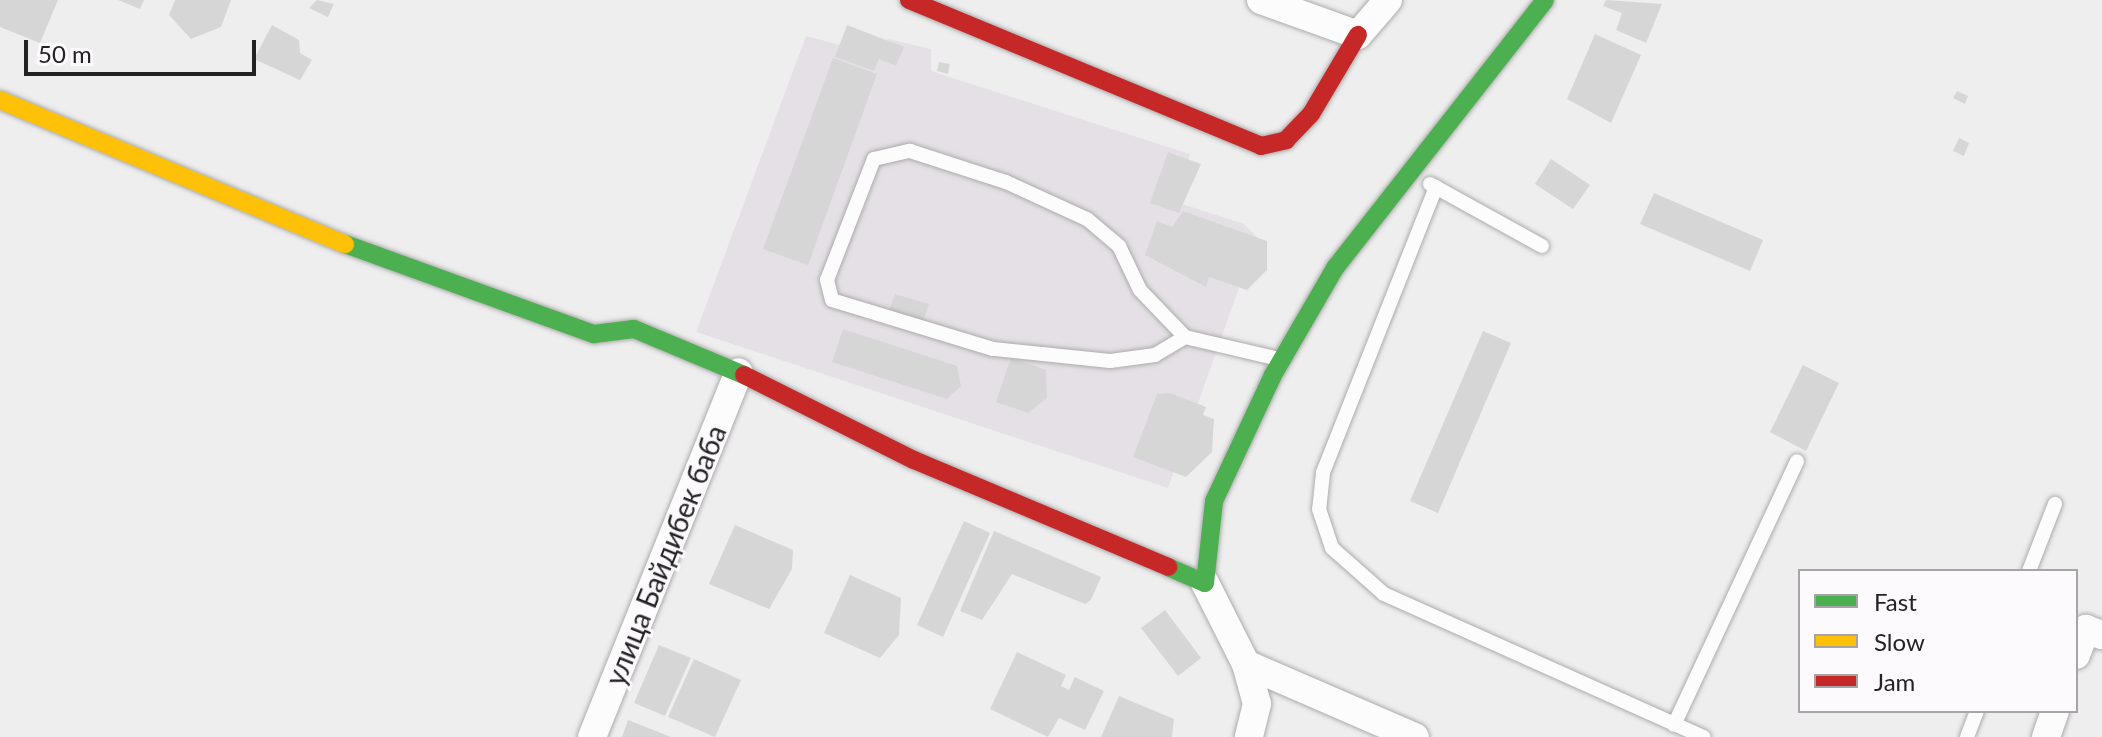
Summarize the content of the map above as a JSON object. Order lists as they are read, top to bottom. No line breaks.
{"streets":{"street":["улица Байдибек баба"]},"legend":["Fast","Slow","Jam"],"scale_bar":"50 m"}
